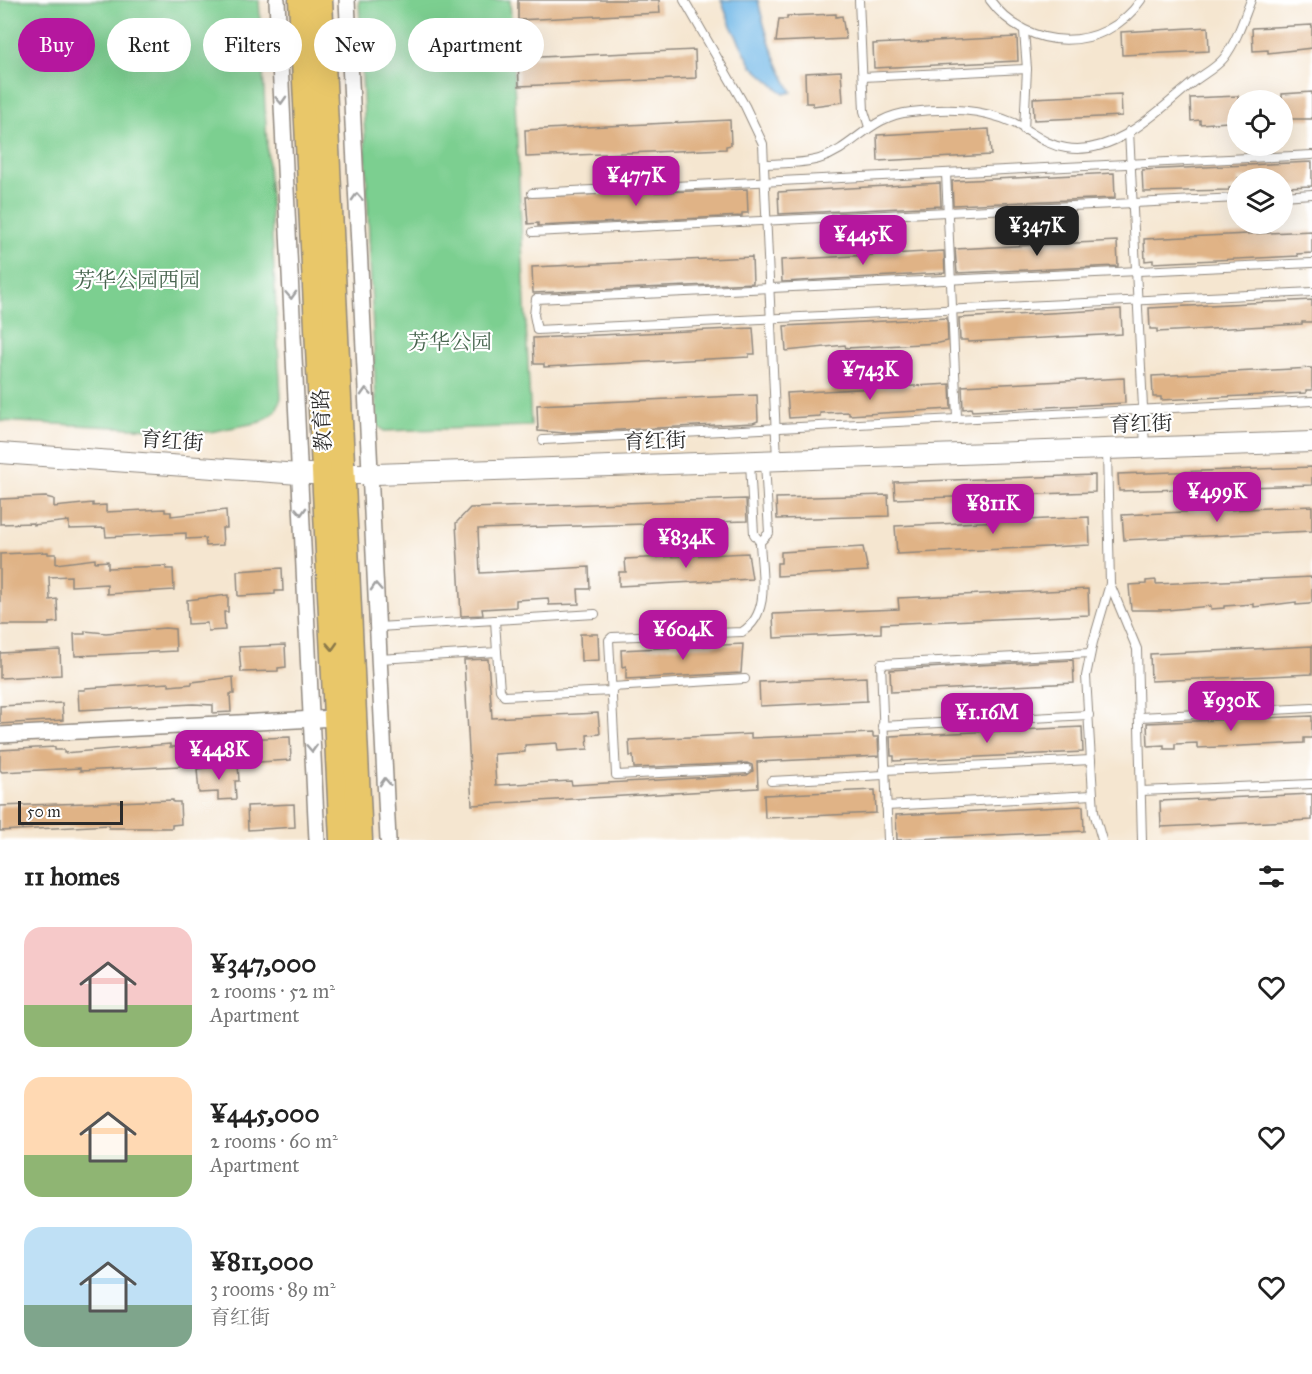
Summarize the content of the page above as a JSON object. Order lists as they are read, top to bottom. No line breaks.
{"streets":{"main road":["教育路"],"street":["育红街"]},"crossings":[["教育路","育红街"]],"parks":["芳华公园西园","芳华公园"],"scale_bar":"50 m","page":{"chip":["Buy","Rent","Filters","New","Apartment"],"price":["¥477K","¥347K","¥445K","¥743K","¥499K","¥811K","¥834K","¥604K","¥930K","¥1.16M","¥448K"],"scale":"50 m","heading":"11 homes","list":[{"name":"¥347,000","note":"2 rooms · 52 m² · Apartment"},{"name":"¥445,000","note":"2 rooms · 60 m² · Apartment"},{"name":"¥811,000","note":"3 rooms · 89 m² · 育红街"}]}}
